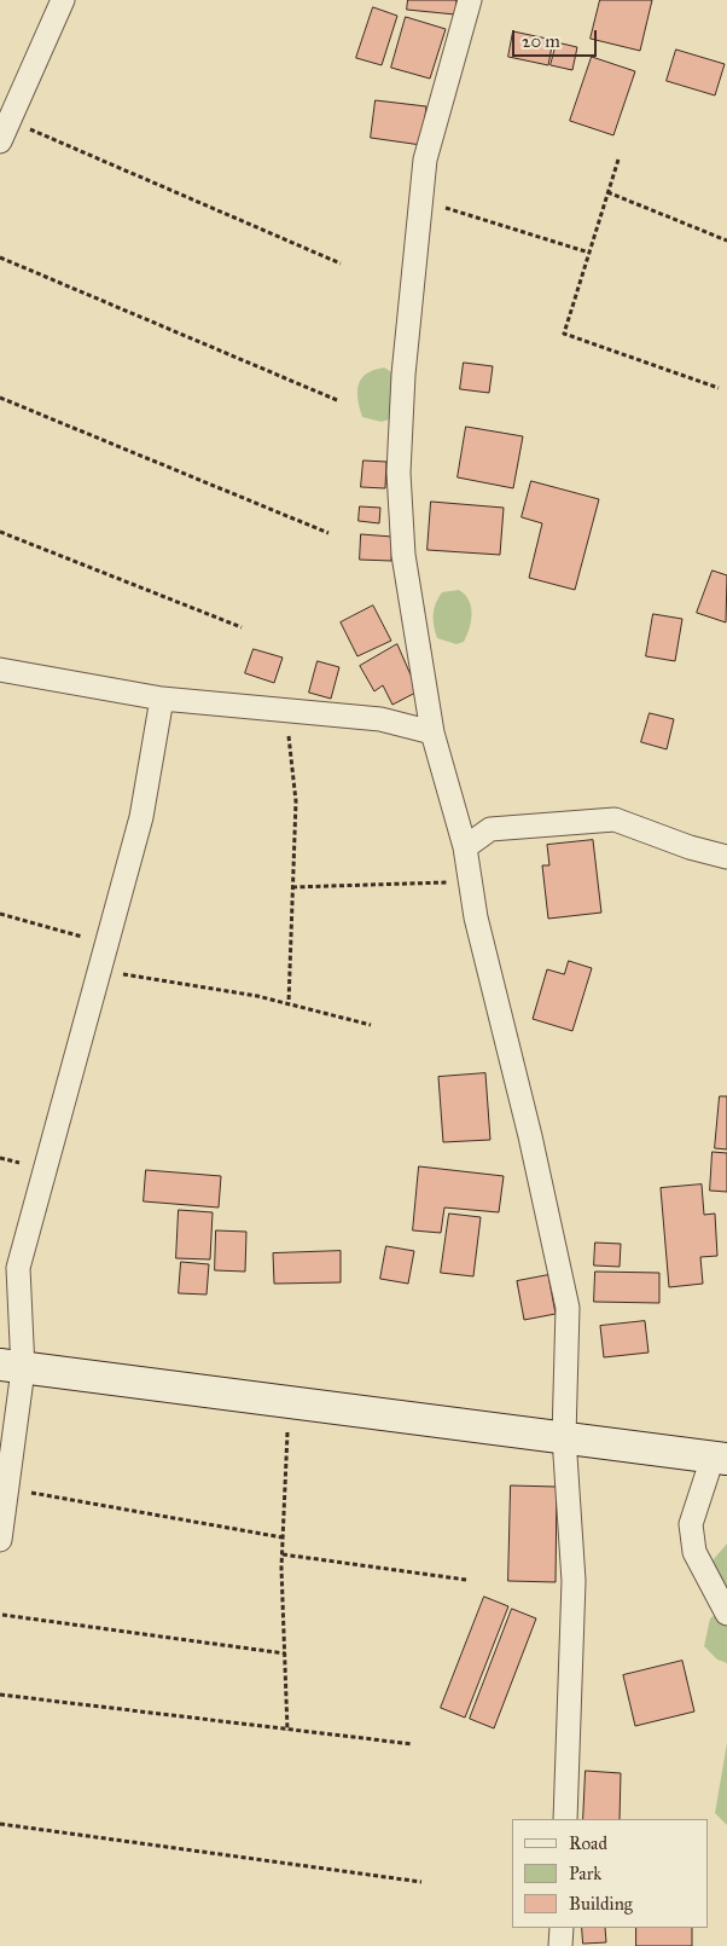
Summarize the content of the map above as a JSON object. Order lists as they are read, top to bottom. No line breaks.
{"legend":["Road","Park","Building"],"scale_bar":"20 m"}
